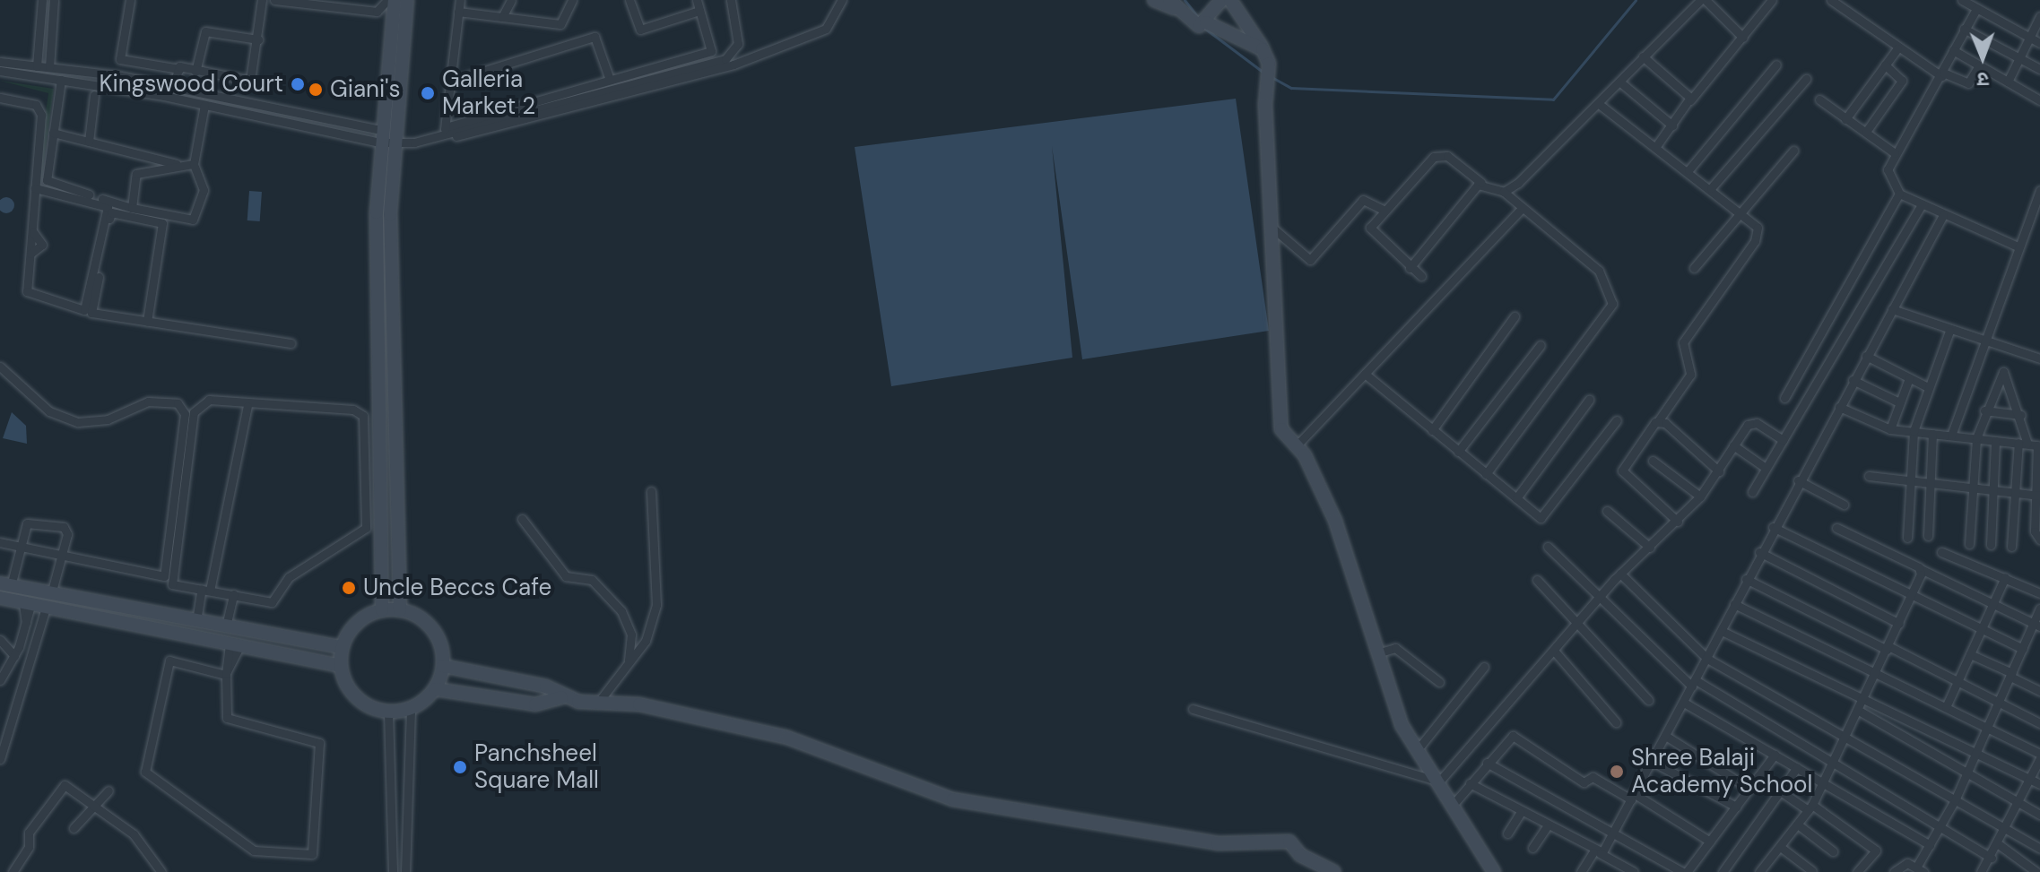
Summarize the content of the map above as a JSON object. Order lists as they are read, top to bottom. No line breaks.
{"places":["Kingswood Court","Giani's","Galleria Market 2","Uncle Beccs Cafe","Panchsheel Square Mall","Shree Balaji Academy School"],"north":"bottom"}
